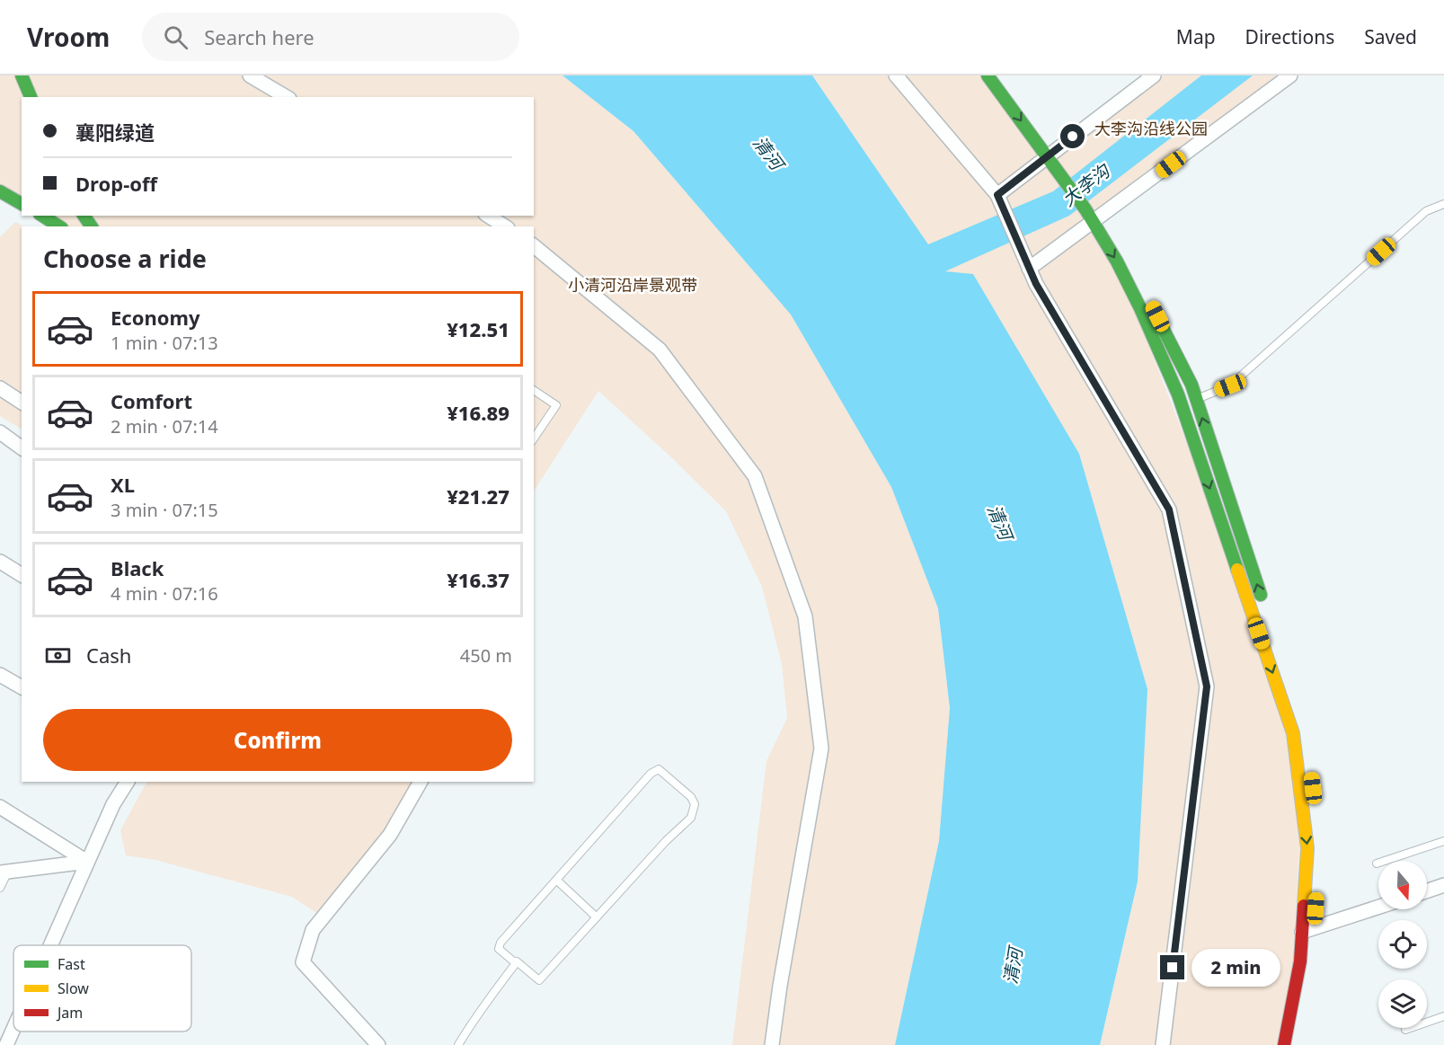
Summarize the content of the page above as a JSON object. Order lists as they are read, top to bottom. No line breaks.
{"water":["清河","大李沟"],"parks":["大李沟沿线公园","小清河沿岸景观带"],"legend":["Fast","Slow","Jam"],"north":"bottom","page":{"header":"Vroom","search":"Search here","nav":["Map","Directions","Saved"],"banner":["襄阳绿道","Drop-off"],"heading":"Choose a ride","list":[{"name":"Economy","note":"1 min · 07:13","value":"¥12.51"},{"name":"Comfort","note":"2 min · 07:14","value":"¥16.89"},{"name":"XL","note":"3 min · 07:15","value":"¥21.27"},{"name":"Black","note":"4 min · 07:16","value":"¥16.37"}],"pay":["Cash","450 m"],"buttons":"Confirm","bubble":"2 min"}}
